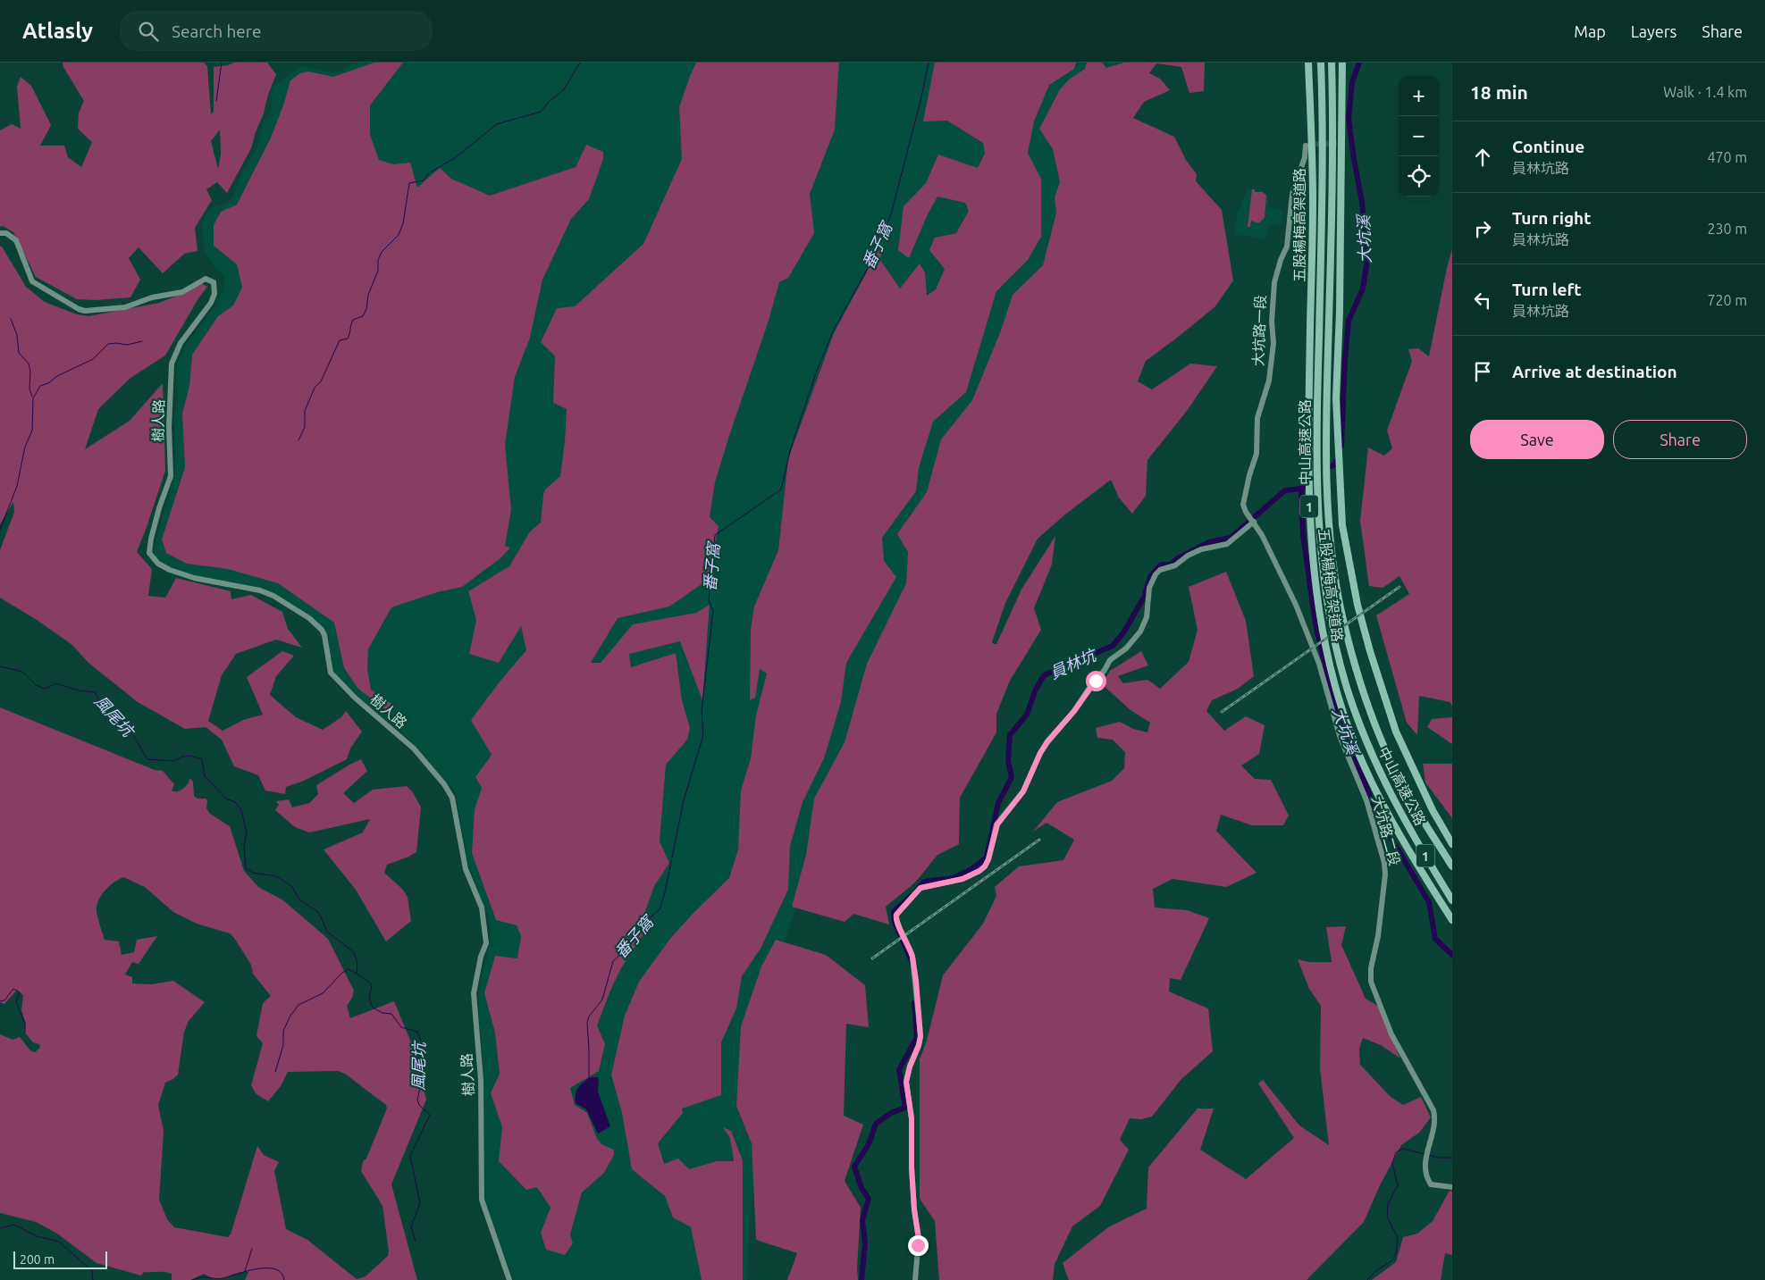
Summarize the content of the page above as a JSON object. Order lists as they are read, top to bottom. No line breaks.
{"streets":{"highway":["五股楊梅高架道路","中山高速公路","1"],"street":["大坑路一段","樹人路","大坑路二段"]},"crossings":[["大坑路一段","大坑路二段"]],"water":["大坑溪","番子窩","員林坑","風尾坑"],"scale_bar":"200 m","page":{"header":"Atlasly","search":"Search here","nav":["Map","Layers","Share"],"heading":["18 min","Walk · 1.4 km"],"map_buttons":["+","−"],"list":[["Continue","員林坑路","470 m"],["Turn right","員林坑路","230 m"],["Turn left","員林坑路","720 m"],"Arrive at destination"],"buttons":["Save","Share"],"scale":"200 m"}}
